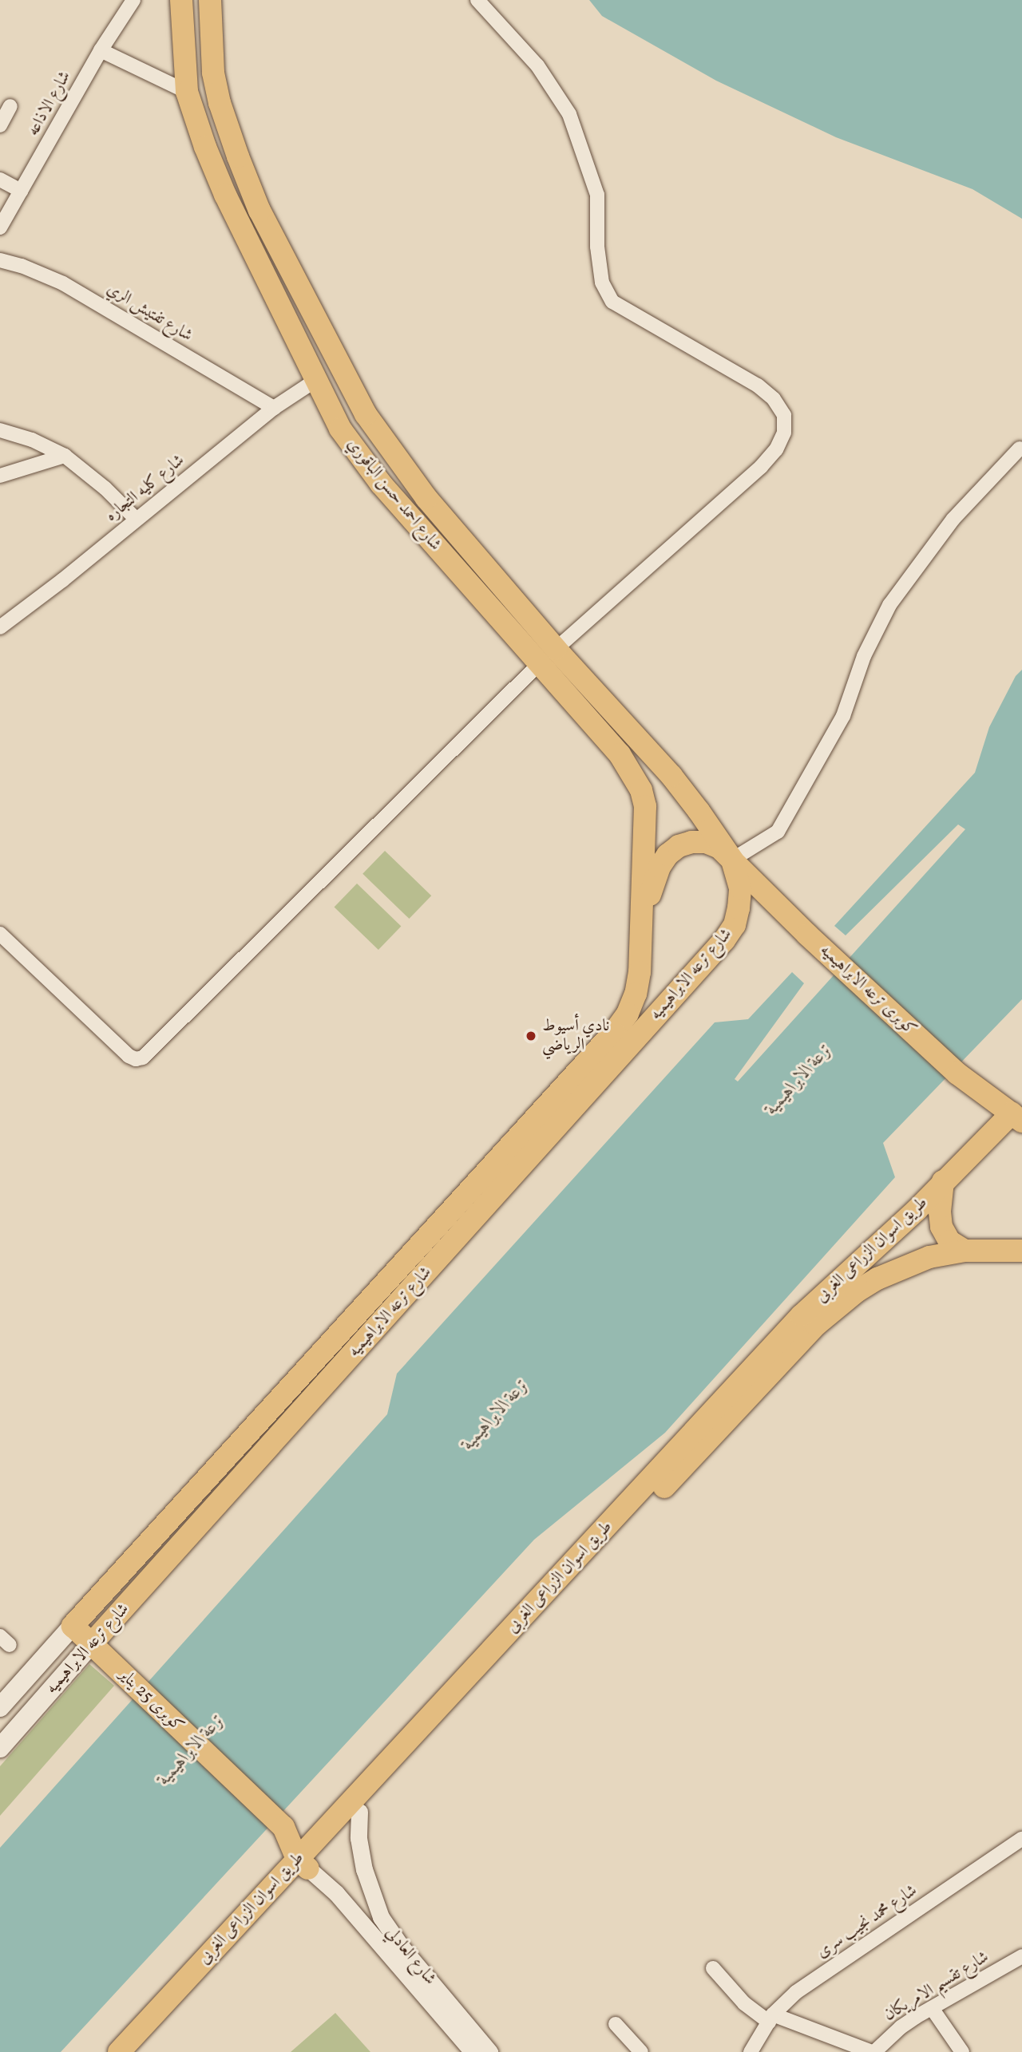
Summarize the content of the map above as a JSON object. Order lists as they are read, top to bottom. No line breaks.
{"streets":{"main road":["شارع احمد حسن الباقوري","شارع ترعه الابراهيميه","كوبرى ترعه الابراهيميه","طريق اسوان الزراعى الغربى","كوبرى 25 يناير"],"street":["شارع الاذاعه","شارع تفتيش الري","شارع كليه التجاره","شارع محمد نجيب سرى","شارع العادلي","شارع تقسيم الامريكان"]},"crossings":[["شارع تفتيش الري","شارع كليه التجاره"],["شارع كليه التجاره","شارع احمد حسن الباقوري"],["شارع احمد حسن الباقوري","شارع ترعه الابراهيميه"],["شارع احمد حسن الباقوري","كوبرى ترعه الابراهيميه"],["شارع ترعه الابراهيميه","كوبرى ترعه الابراهيميه"],["شارع ترعه الابراهيميه","كوبرى 25 يناير"],["كوبرى ترعه الابراهيميه","طريق اسوان الزراعى الغربى"],["طريق اسوان الزراعى الغربى","كوبرى 25 يناير"],["طريق اسوان الزراعى الغربى","شارع العادلي"],["كوبرى 25 يناير","شارع العادلي"]],"water":["ترعة الابراهيمية"],"places":["نادي أسيوط الرياضي"]}
